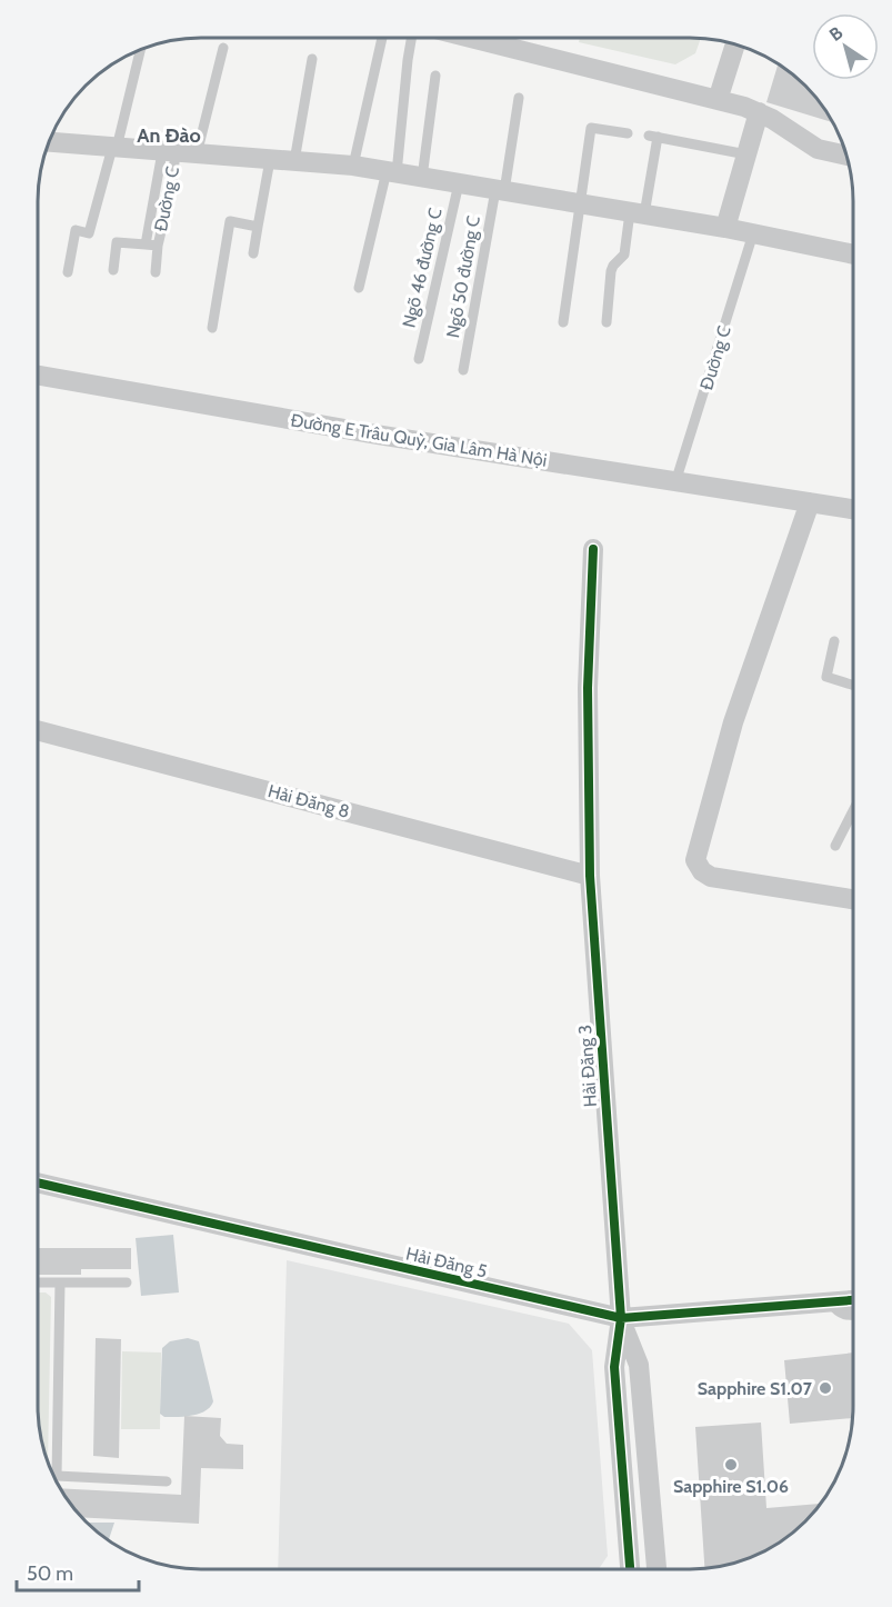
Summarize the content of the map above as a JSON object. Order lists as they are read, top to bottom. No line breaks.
{"streets":{"street":["Đường C","Đường E Trâu Quỳ, Gia Lâm Hà Nội","Hải Đăng 8","Hải Đăng 3","Hải Đăng 5"],"lane":["Ngõ 46 đường C","Ngõ 50 đường C"]},"crossings":[["Đường C","Ngõ 46 đường C"],["Đường C","Ngõ 50 đường C"],["Đường C","Đường E Trâu Quỳ, Gia Lâm Hà Nội"],["Hải Đăng 8","Hải Đăng 3"],["Hải Đăng 3","Hải Đăng 5"]],"districts":["An Đào"],"places":["Sapphire S1.07","Sapphire S1.06"],"scale_bar":"50 m","north":"top left"}
